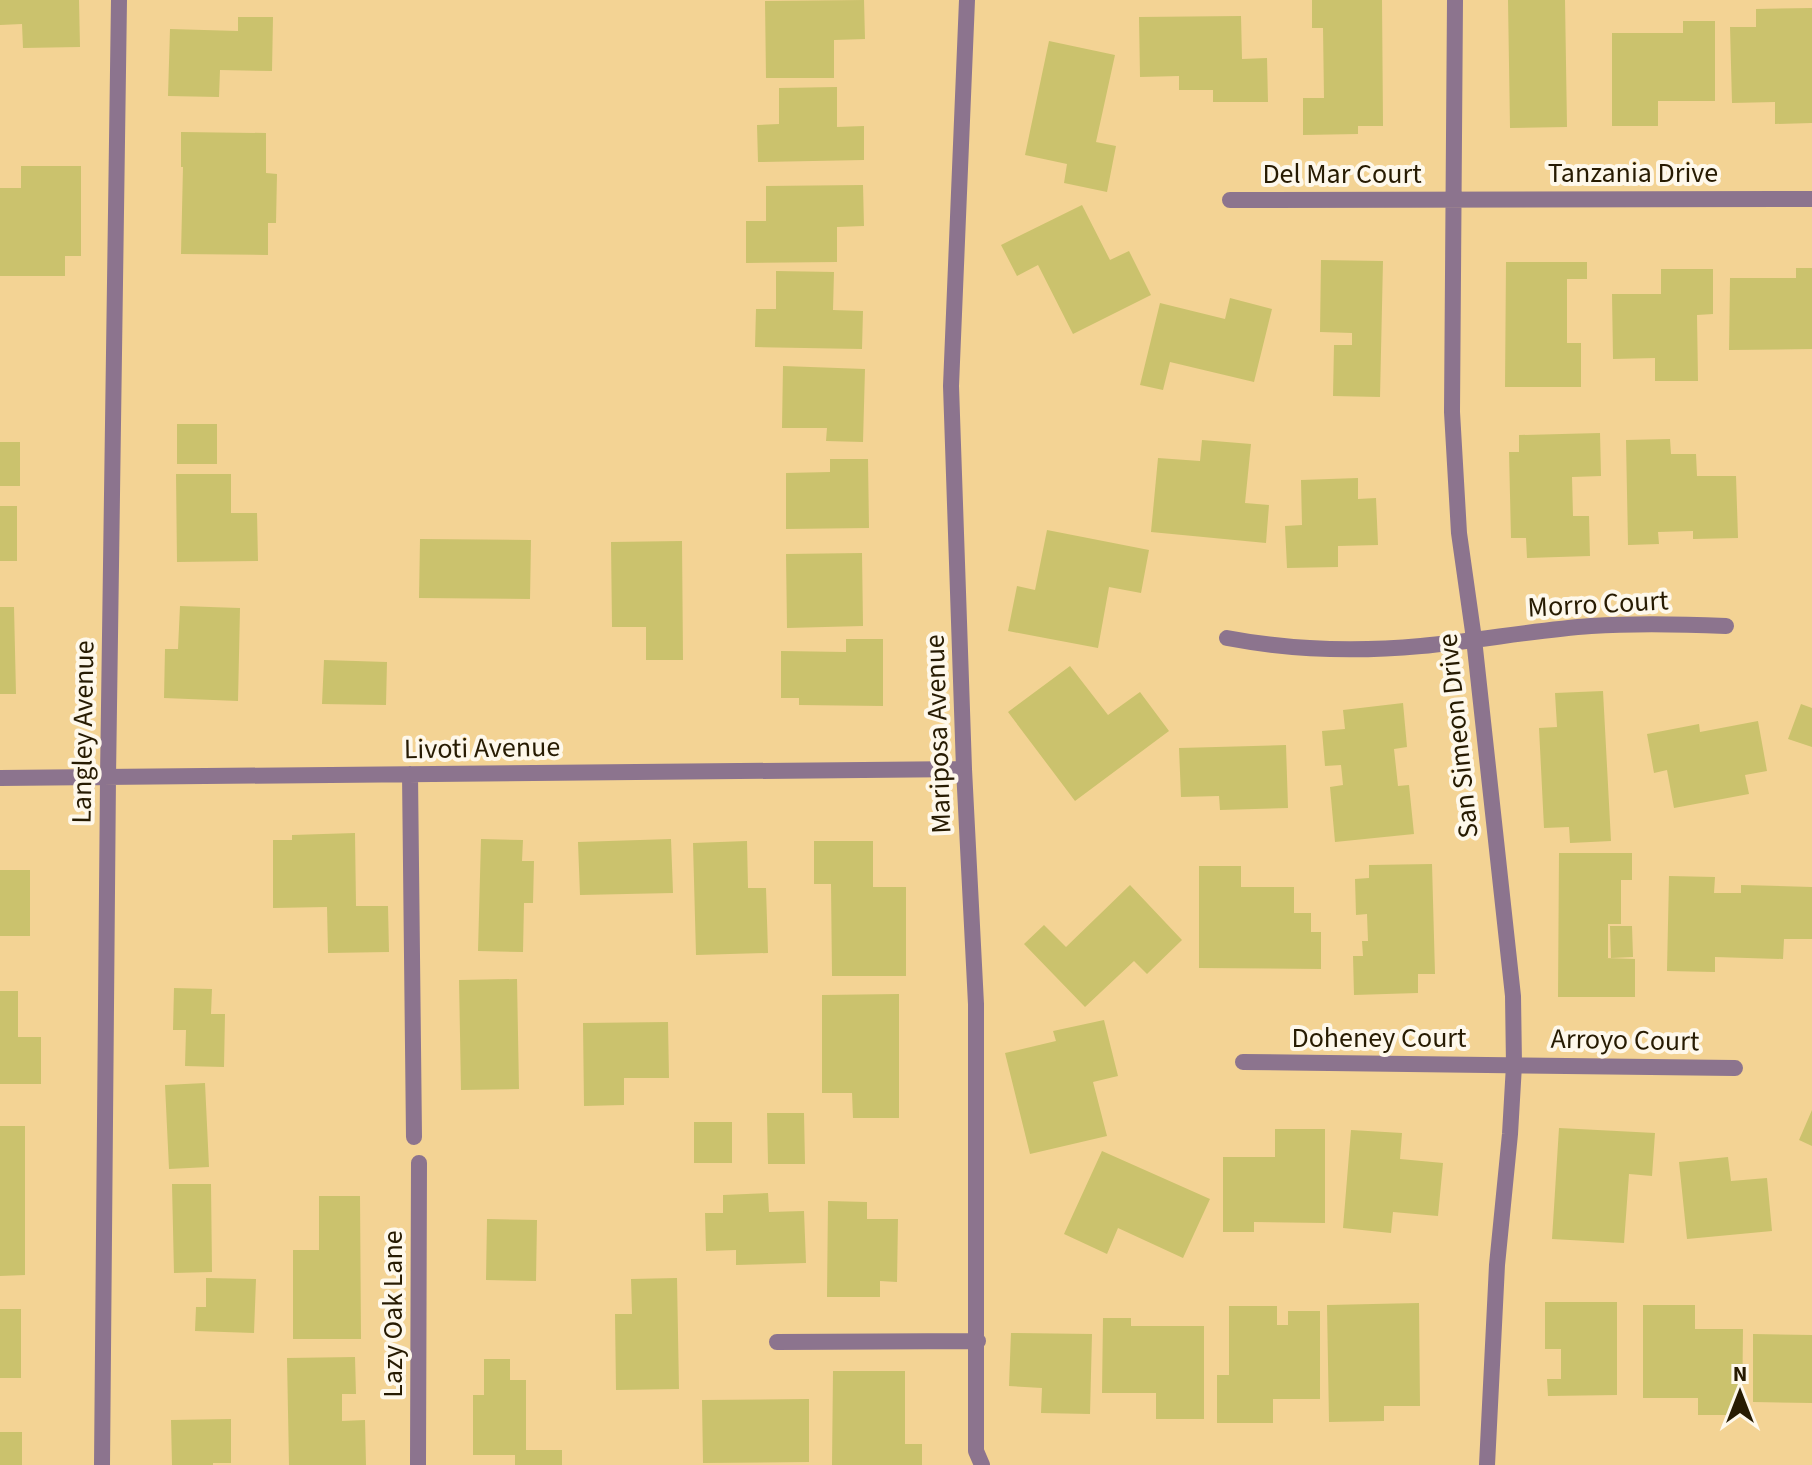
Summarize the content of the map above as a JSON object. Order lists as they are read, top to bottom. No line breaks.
{"streets":{"street":["Tanzania Drive","Del Mar Court","Morro Court","Langley Avenue","Mariposa Avenue","San Simeon Drive","Livoti Avenue","Doheney Court","Arroyo Court","Lazy Oak Lane"]},"crossings":[["Tanzania Drive","Del Mar Court"],["Tanzania Drive","San Simeon Drive"],["Del Mar Court","San Simeon Drive"],["Morro Court","San Simeon Drive"],["Langley Avenue","Livoti Avenue"],["Mariposa Avenue","Livoti Avenue"],["San Simeon Drive","Doheney Court"],["San Simeon Drive","Arroyo Court"],["Doheney Court","Arroyo Court"]],"north":"top"}
